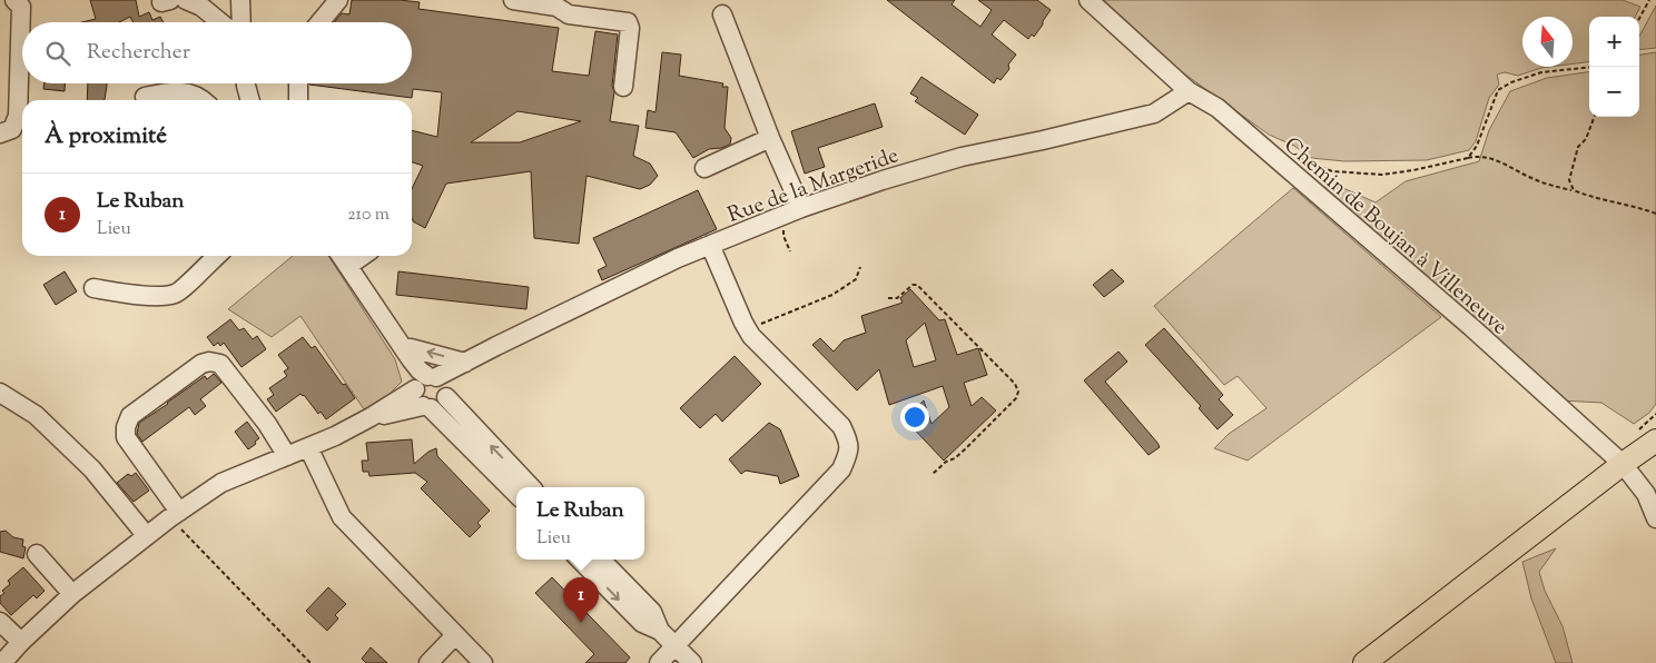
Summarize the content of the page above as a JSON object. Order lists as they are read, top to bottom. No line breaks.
{"streets":{"street":["Rue de la Margeride","Chemin de Boujan à Villeneuve"]},"crossings":[["Rue de la Margeride","Chemin de Boujan à Villeneuve"]],"north":"top","page":{"map_buttons":["+","−"],"search":"Rechercher","heading":"À proximité","list":[{"mark":"1","name":"Le Ruban","note":"Lieu","value":"210 m"}],"popup":["Le Ruban","Lieu"],"pins":"1"}}
